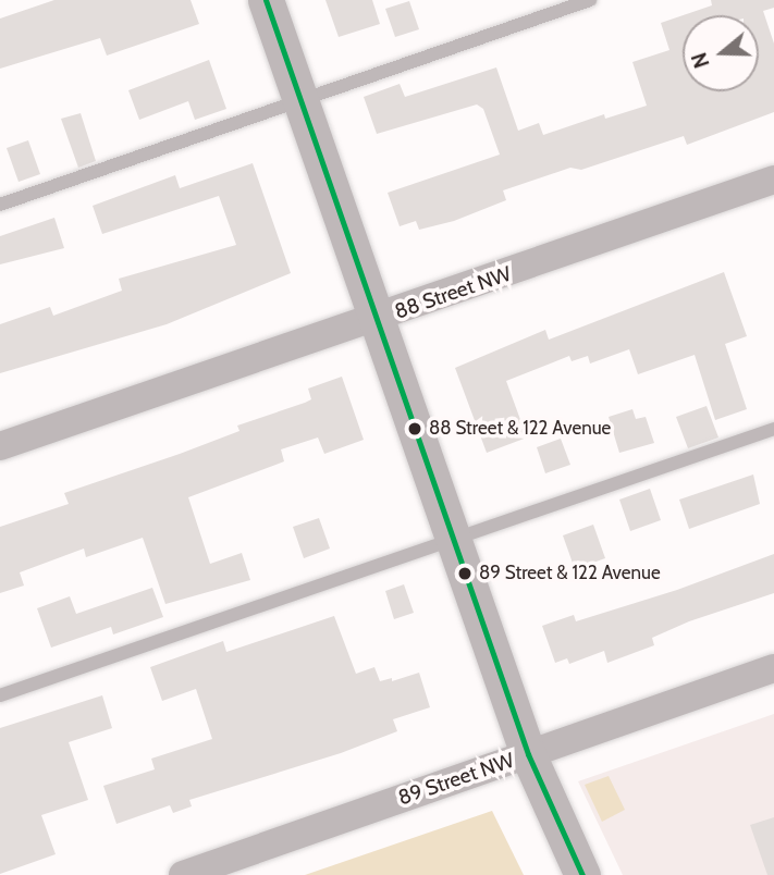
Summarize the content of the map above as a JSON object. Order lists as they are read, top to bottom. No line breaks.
{"streets":{"street":["88 Street NW","89 Street NW"]},"places":["88 Street & 122 Avenue","89 Street & 122 Avenue"],"north":"left"}
